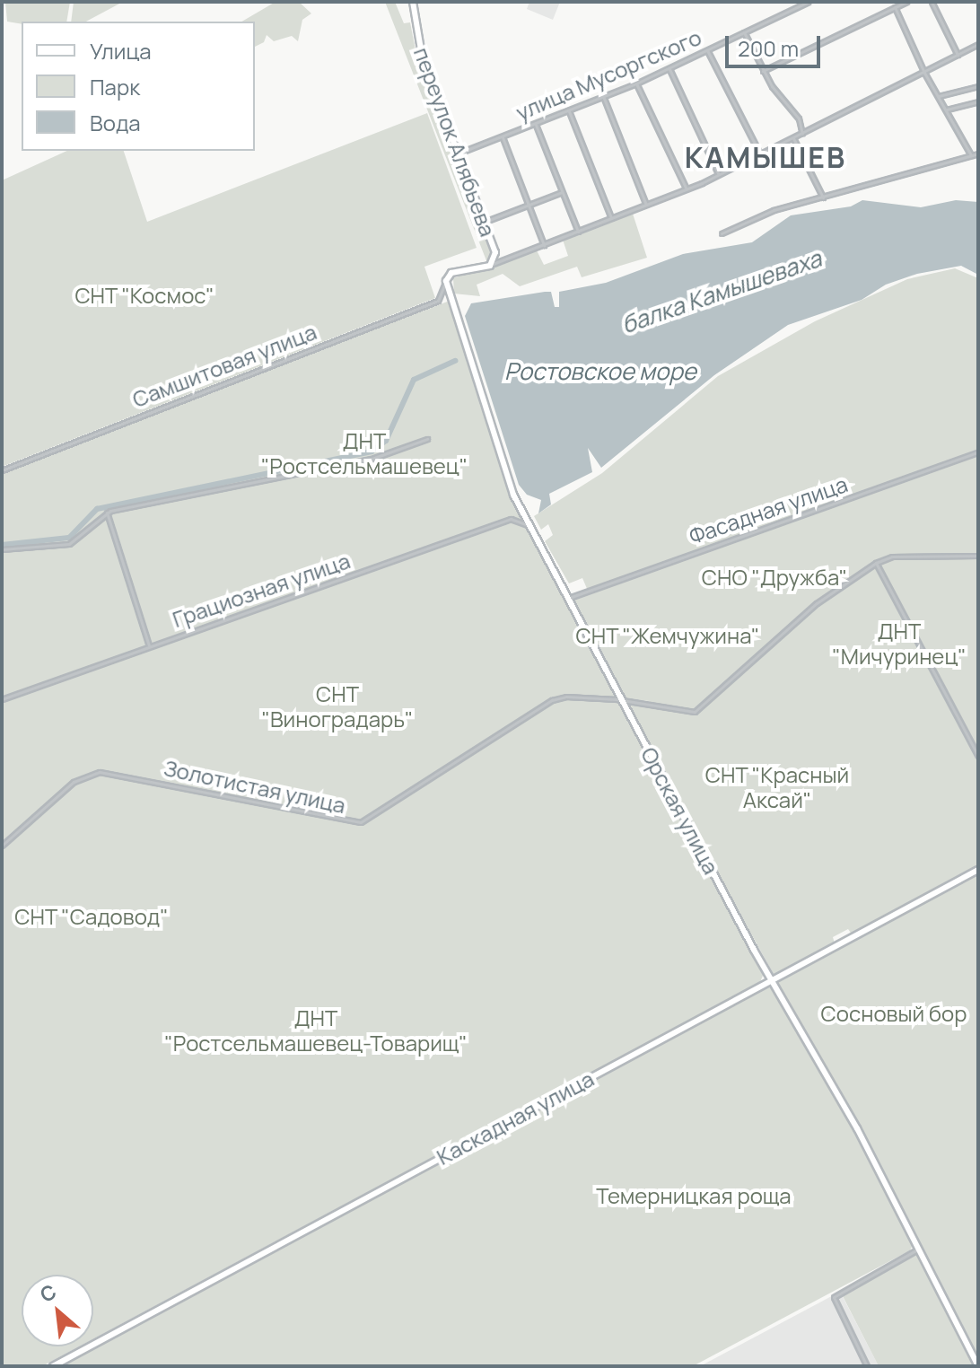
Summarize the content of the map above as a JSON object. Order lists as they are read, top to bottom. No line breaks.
{"streets":{"main road":["переулок Алябьева","Орская улица","Каскадная улица"],"street":["улица Мусоргского","Самшитовая улица","Фасадная улица","Грациозная улица","Золотистая улица"]},"crossings":[["улица Мусоргского","переулок Алябьева"],["Самшитовая улица","Орская улица"],["Фасадная улица","Орская улица"],["Грациозная улица","Орская улица"],["Золотистая улица","Орская улица"],["Орская улица","Каскадная улица"]],"districts":["КАМЫШЕВ"],"water":["балка Камышеваха","Ростовское море"],"parks":["СНТ \"Космос\"","ДНТ \"Ростсельмашевец\"","СНО \"Дружба\"","ДНТ \"Мичуринец\"","СНТ \"Жемчужина\"","СНТ \"Виноградарь\"","СНТ \"Красный Аксай\"","СНТ \"Садовод\"","Сосновый бор","ДНТ \"Ростсельмашевец-Товарищ\"","Темерницкая роща"],"legend":["Улица","Парк","Вода"],"scale_bar":"200 m","north":"top left"}
